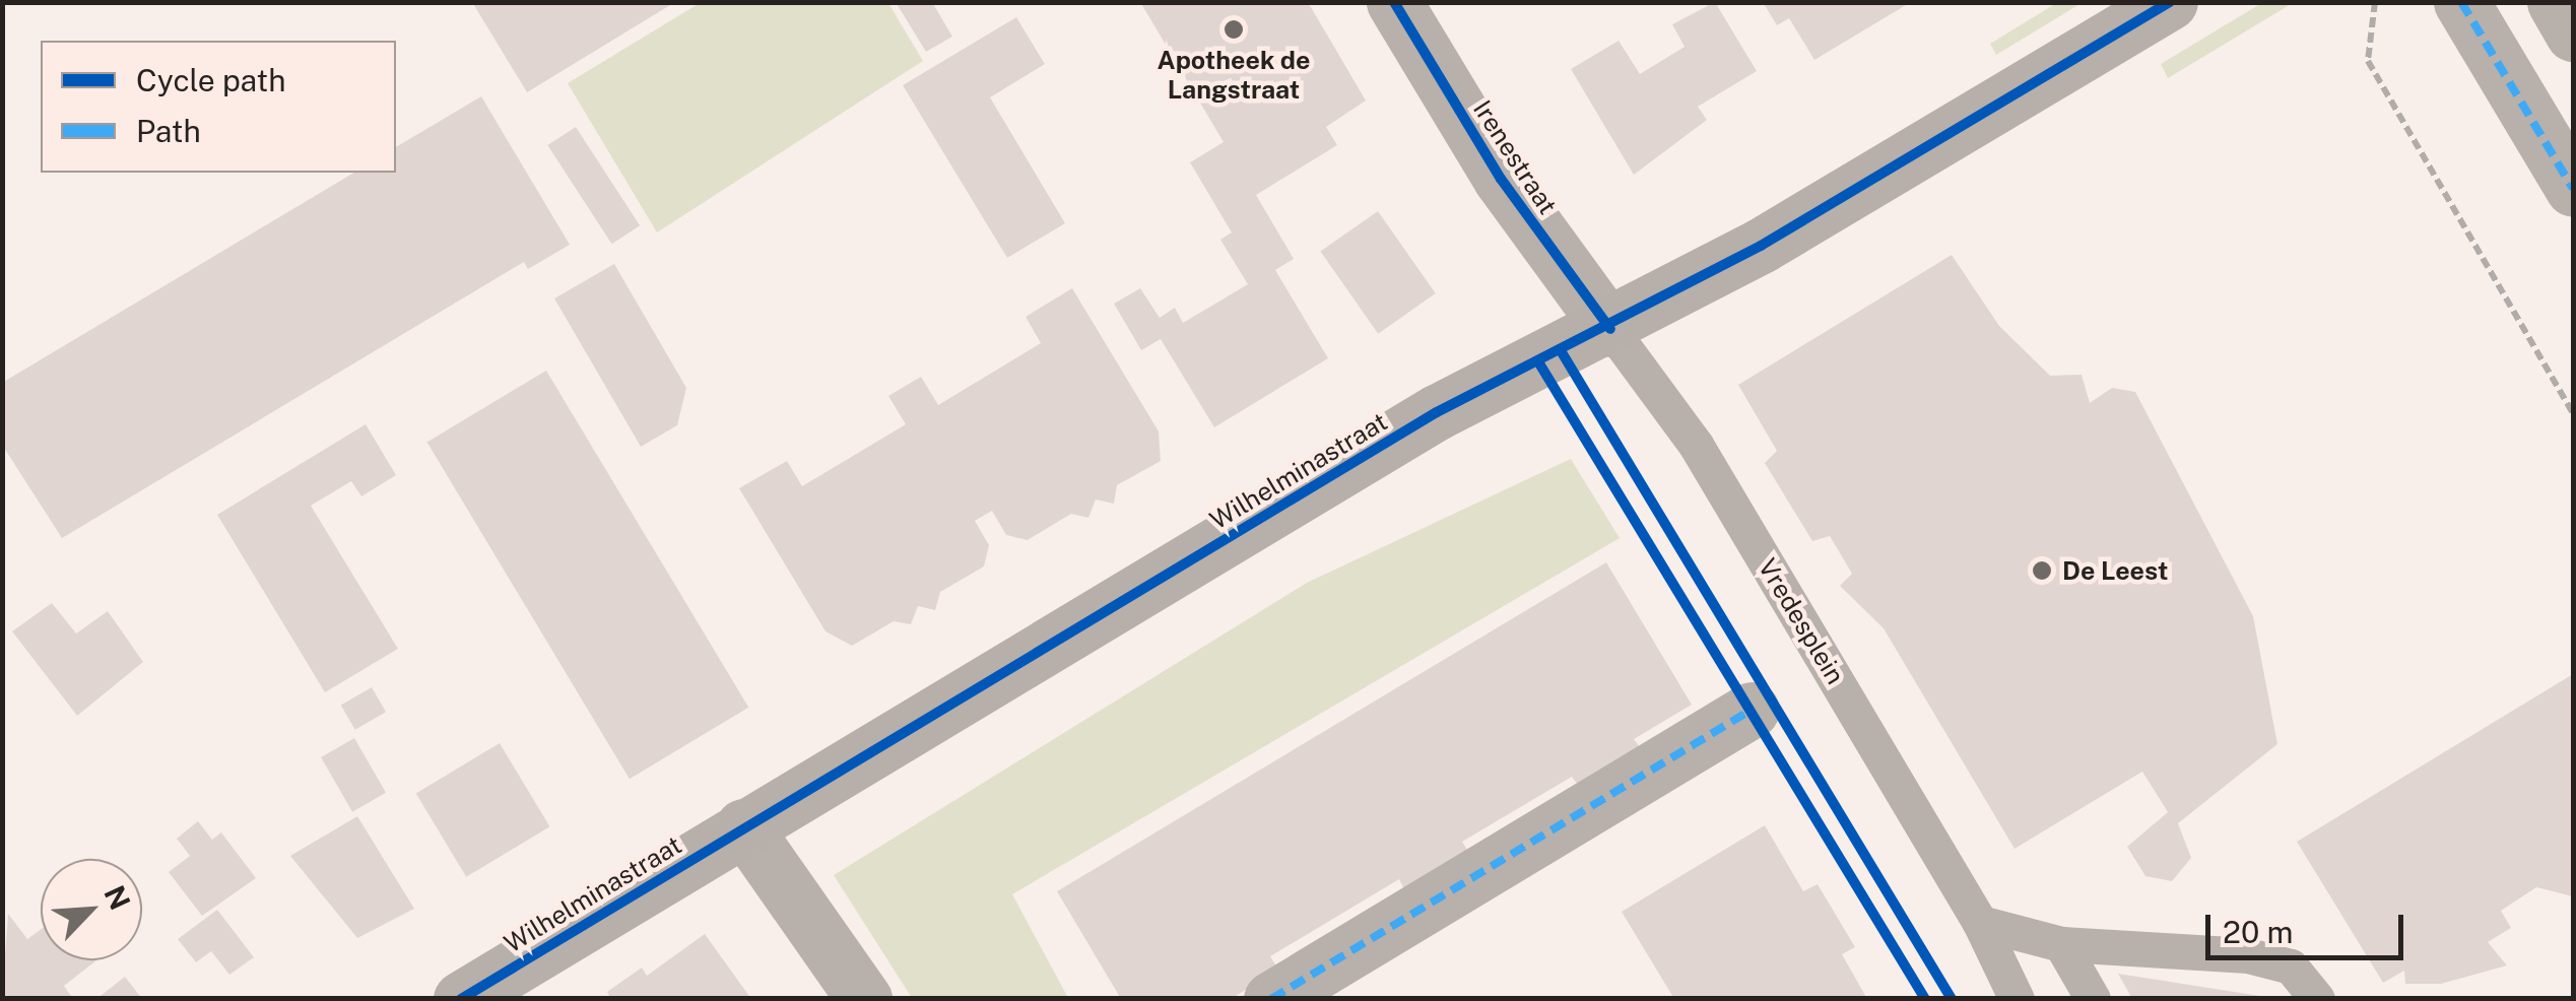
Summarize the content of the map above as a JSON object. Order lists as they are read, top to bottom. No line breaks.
{"streets":{"main road":["Wilhelminastraat"],"street":["Irenestraat"],"lane":["Vredesplein"]},"crossings":[["Irenestraat","Wilhelminastraat"],["Irenestraat","Vredesplein"],["Wilhelminastraat","Vredesplein"]],"places":["Apotheek de Langstraat","De Leest"],"legend":["Cycle path","Path"],"scale_bar":"20 m","north":"top right"}
